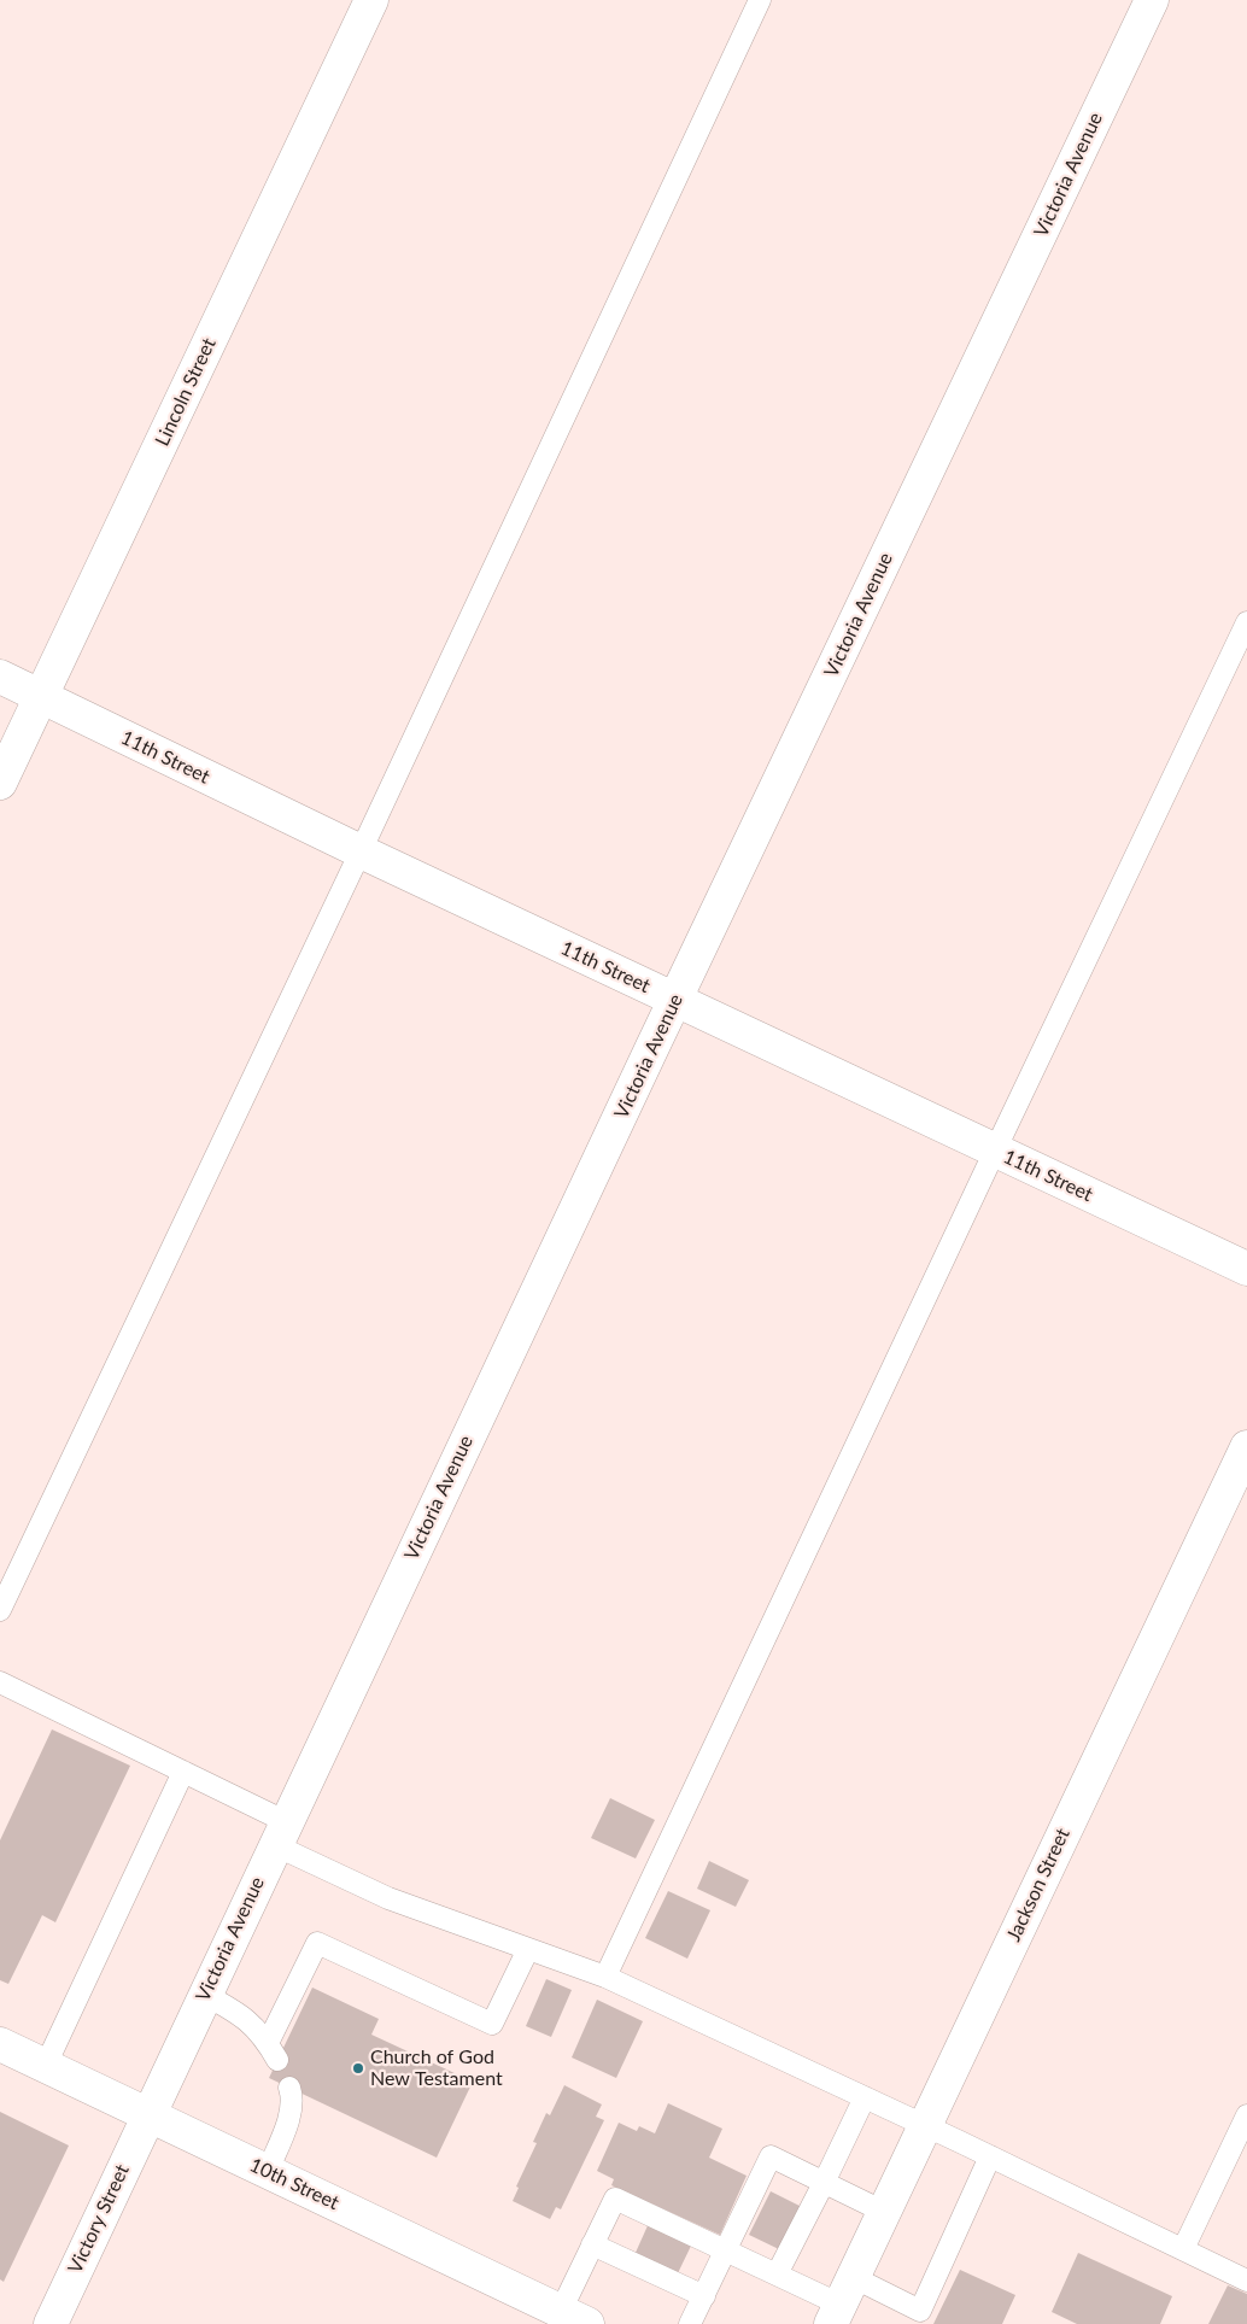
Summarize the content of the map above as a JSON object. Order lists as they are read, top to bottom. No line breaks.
{"streets":{"street":["Victoria Avenue","Lincoln Street","11th Street","Jackson Street","10th Street","Victory Street"]},"crossings":[["Victoria Avenue","11th Street"],["Victoria Avenue","10th Street"],["Victoria Avenue","Victory Street"],["Lincoln Street","11th Street"],["10th Street","Victory Street"]],"places":["Church of God New Testament"]}
